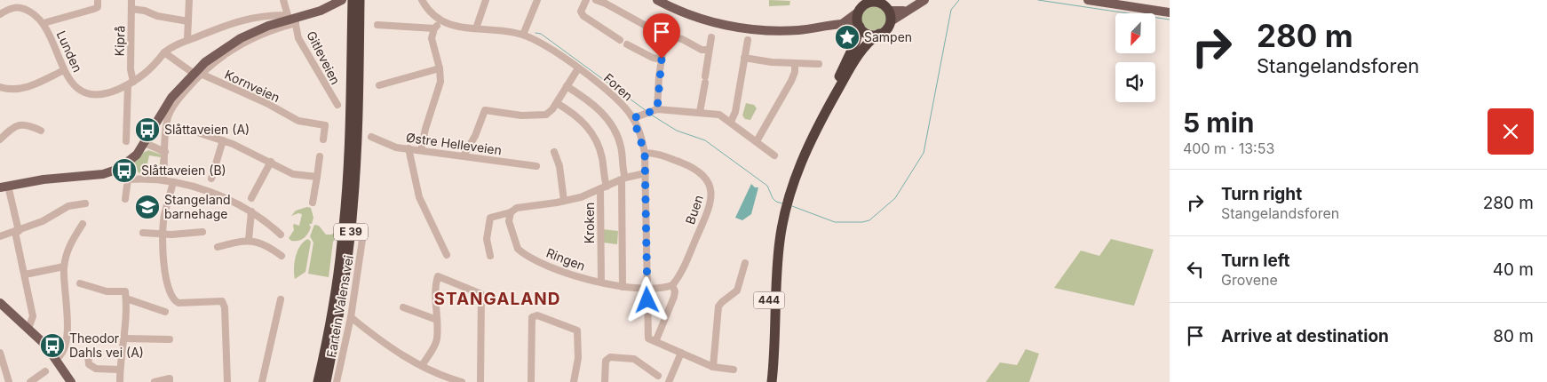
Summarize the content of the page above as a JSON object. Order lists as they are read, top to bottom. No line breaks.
{"streets":{"highway":["E 39","444"],"street":["Kiprå","Lunden","Gitleveien","Kornveien","Foren","Østre Helleveien","Buen","Kroken","Ringen","Fartein Valens vei"]},"crossings":[["Kiprå","Lunden"],["Foren","Buen"],["Foren","Ringen"],["Kroken","Ringen"]],"districts":["STANGALAND"],"places":{"place":["Sampen"],"bus stop":["Slåttaveien (A)","Slåttaveien (B)","Theodor Dahls vei (A)"],"school or university":["Stangeland barnehage"]},"north":"bottom left","page":{"turn":["280 m","Stangelandsforen"],"heading":["5 min","400 m · 13:53"],"list":[{"name":"Turn right","note":"Stangelandsforen","value":"280 m"},{"name":"Turn left","note":"Grovene","value":"40 m"},{"name":"Arrive at destination","value":"80 m"}]}}
